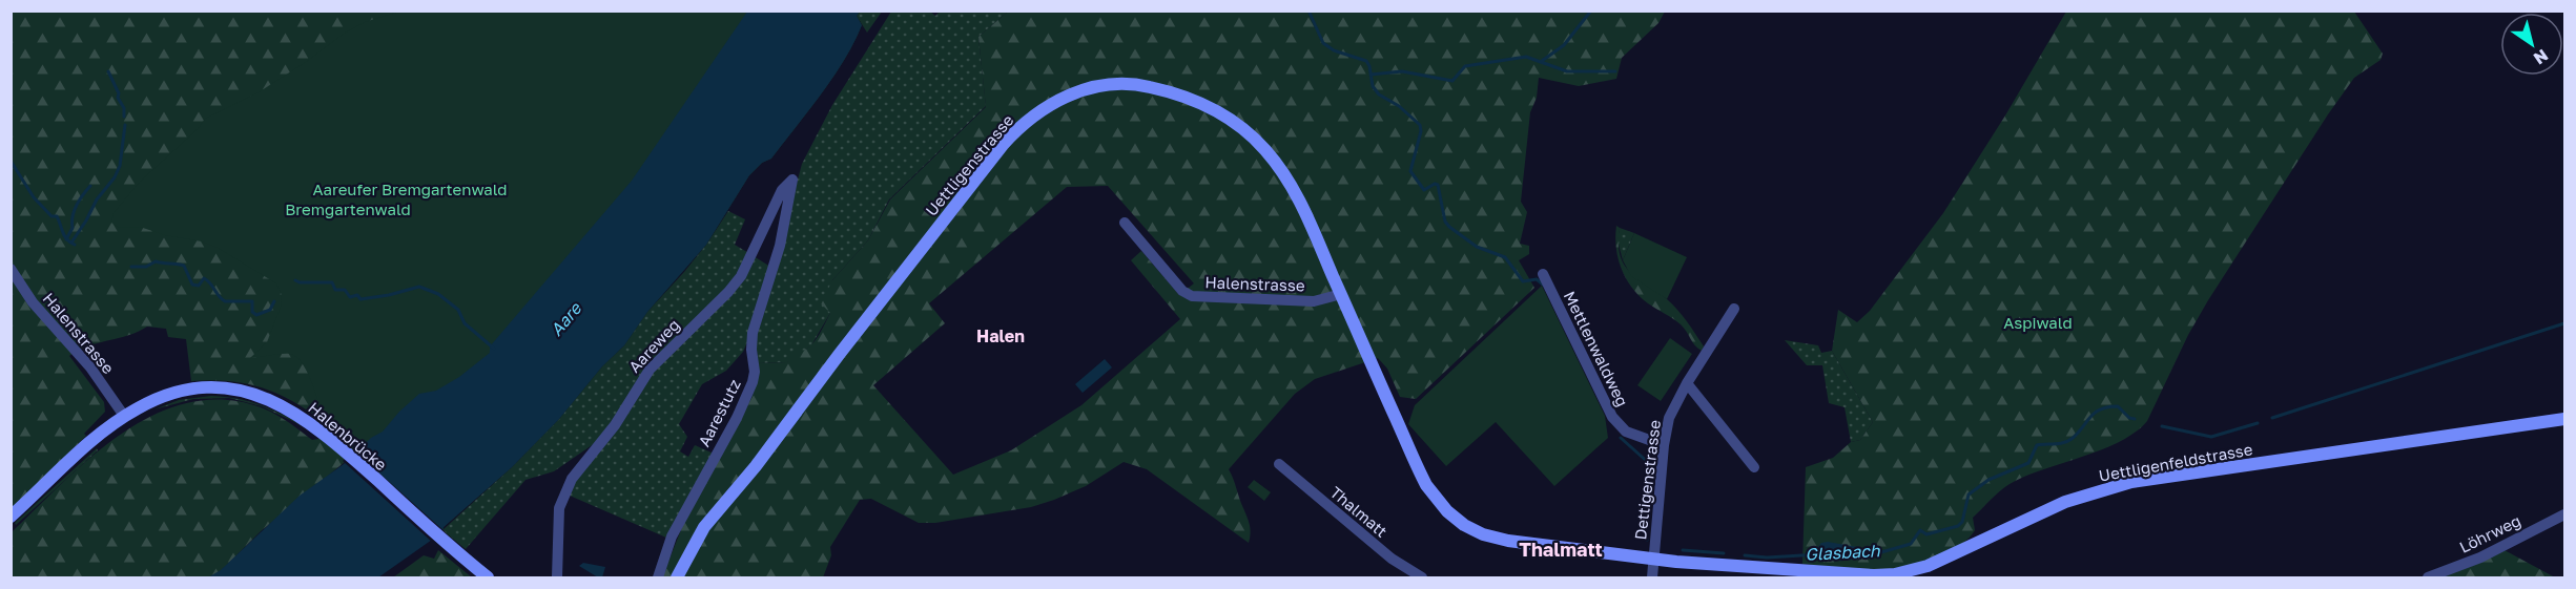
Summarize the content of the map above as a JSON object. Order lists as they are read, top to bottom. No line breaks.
{"streets":{"main road":["Uettligenstrasse","Halenbrücke","Uettligenfeldstrasse"],"street":["Halenstrasse","Aareweg","Mettlenwaldweg","Aarestutz","Dettigenstrasse","Thalmatt","Löhrweg"]},"crossings":[["Uettligenstrasse","Halenstrasse"],["Uettligenstrasse","Uettligenfeldstrasse"],["Uettligenstrasse","Dettigenstrasse"],["Halenstrasse","Halenbrücke"],["Aareweg","Aarestutz"],["Mettlenwaldweg","Dettigenstrasse"],["Uettligenfeldstrasse","Dettigenstrasse"]],"districts":["Halen","Thalmatt"],"water":["Aare","Glasbach"],"parks":["Aareufer Bremgartenwald","Bremgartenwald","Aspiwald"],"north":"bottom right"}
